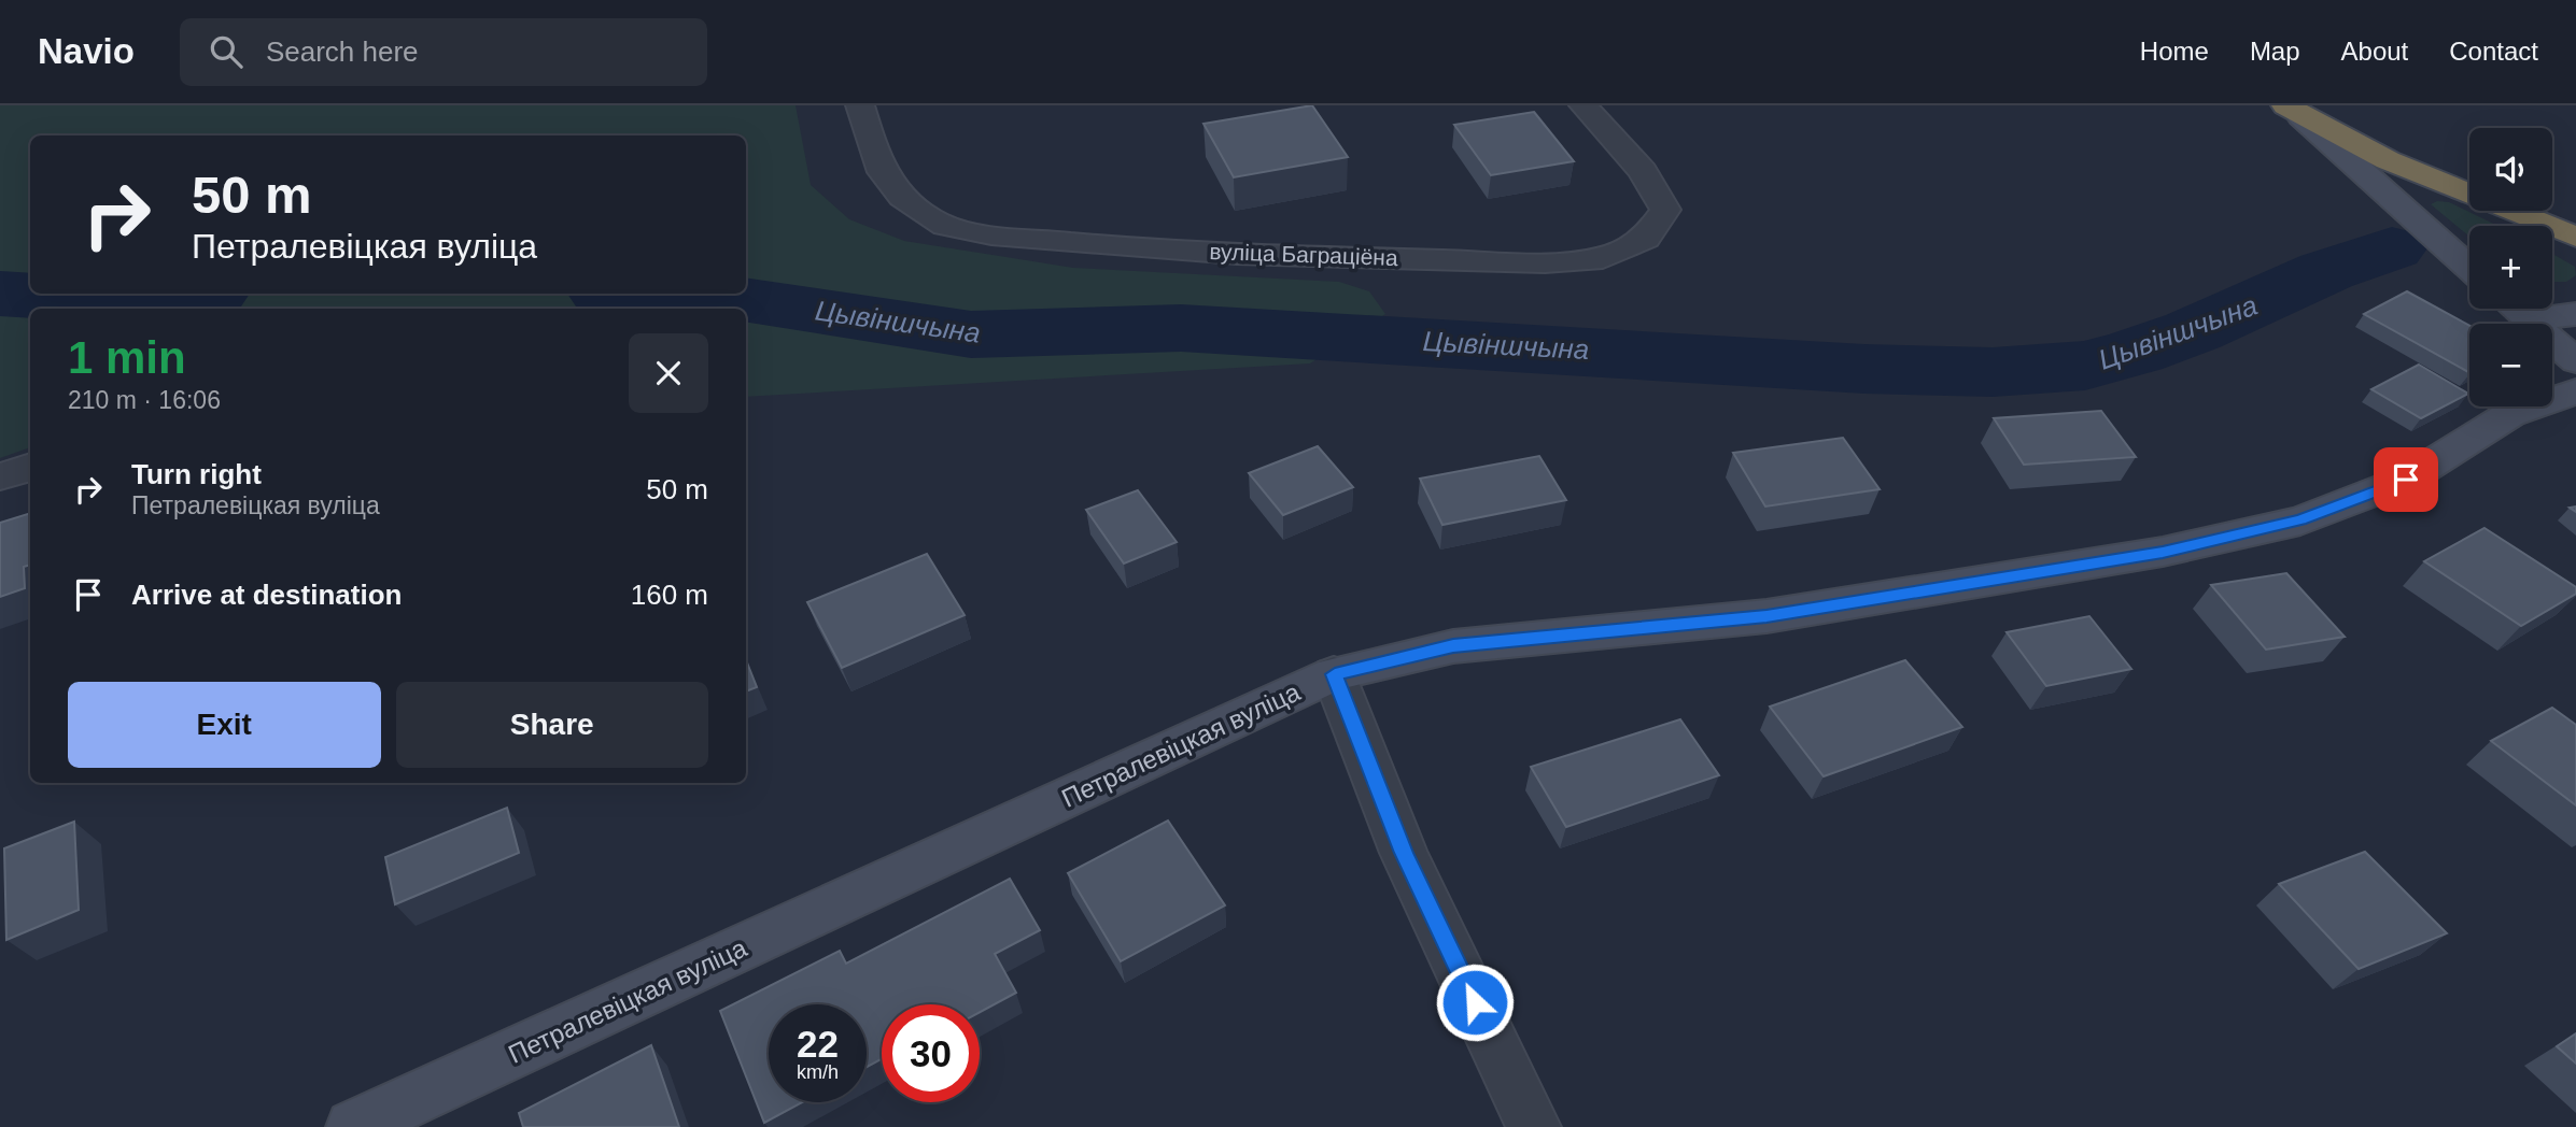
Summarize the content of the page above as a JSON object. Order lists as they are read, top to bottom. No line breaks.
{"streets":{"street":["вуліца Баграціёна","Петралевіцкая вуліца"]},"water":["Цывіншчына"],"page":{"header":"Navio","search":"Search here","nav":["Home","Map","About","Contact"],"map_buttons":["+","−"],"turn":["50 m","Петралевіцкая вуліца"],"heading":["1 min","210 m · 16:06"],"list":[{"name":"Turn right","note":"Петралевіцкая вуліца","value":"50 m"},{"name":"Arrive at destination","value":"160 m"}],"buttons":["Exit","Share"],"speed":"22 km/h","limit":"30"}}
